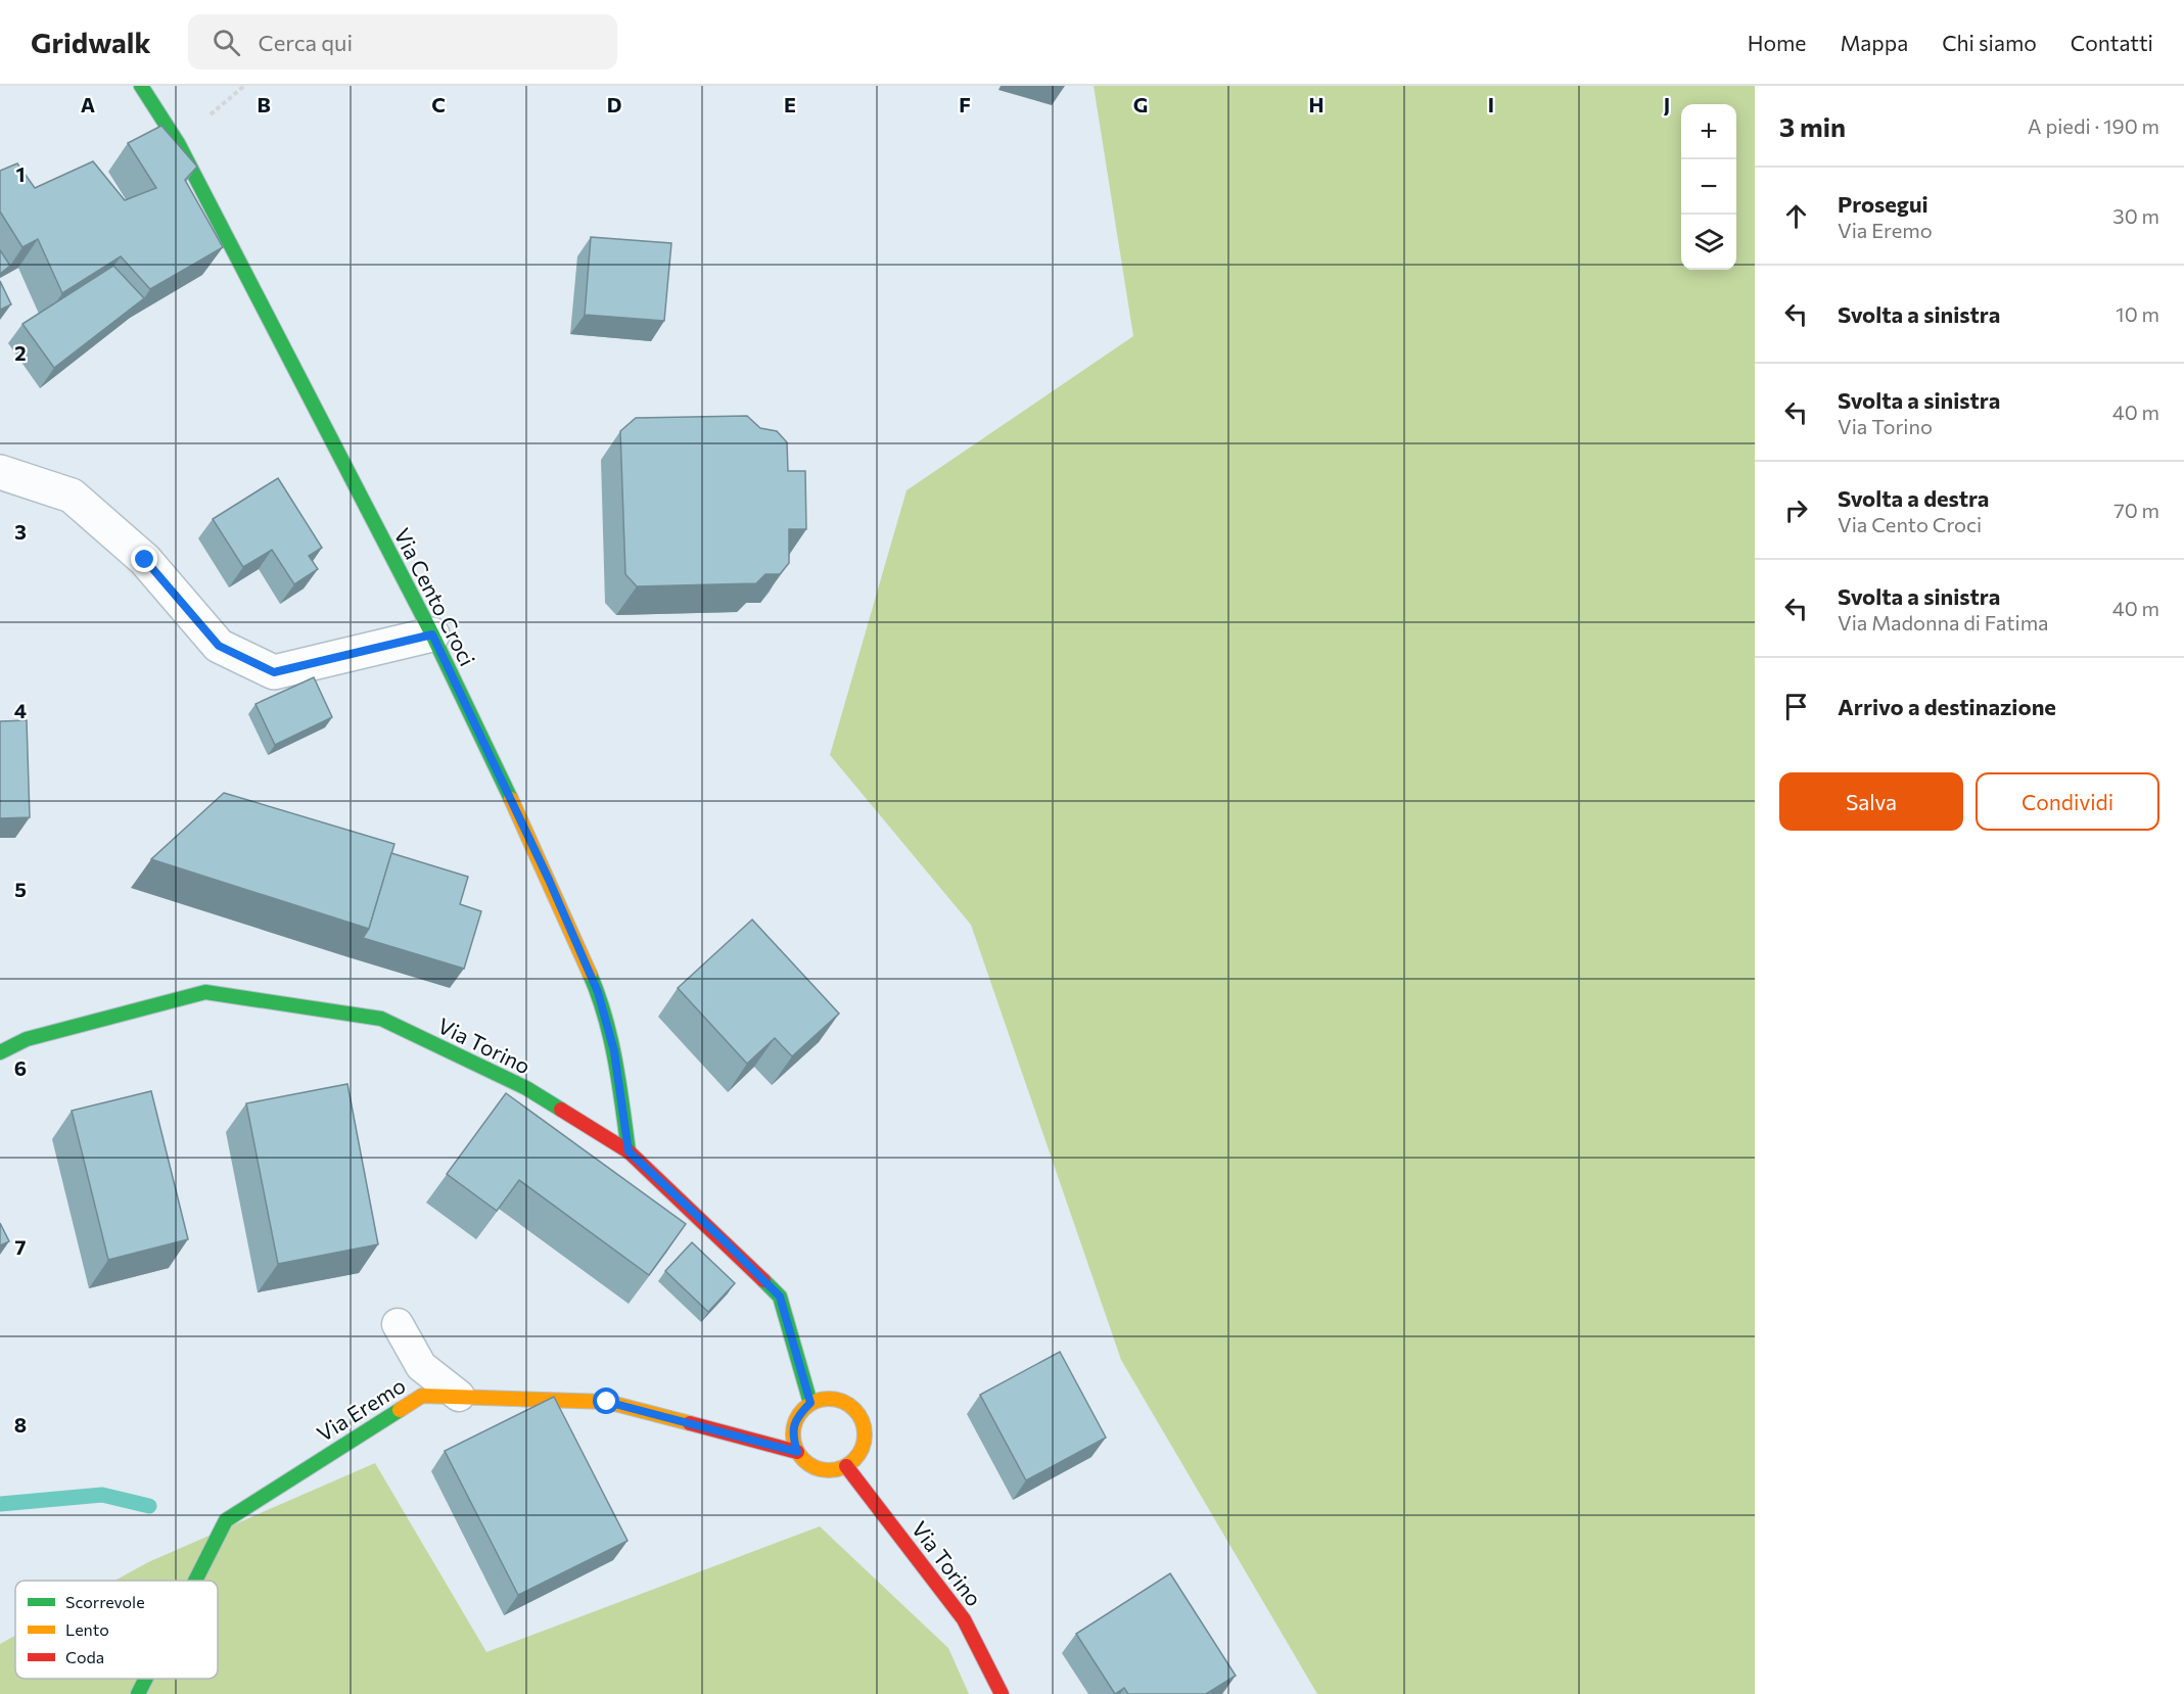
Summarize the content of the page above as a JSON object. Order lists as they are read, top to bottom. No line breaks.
{"streets":{"street":["Via Cento Croci","Via Torino","Via Eremo"]},"crossings":[["Via Cento Croci","Via Torino"],["Via Torino","Via Eremo"]],"legend":["Scorrevole","Lento","Coda"],"page":{"header":"Gridwalk","search":"Cerca qui","nav":["Home","Mappa","Chi siamo","Contatti"],"heading":["3 min","A piedi · 190 m"],"map_buttons":["+","−"],"list":[["Prosegui","Via Eremo","30 m"],["Svolta a sinistra","10 m"],["Svolta a sinistra","Via Torino","40 m"],["Svolta a destra","Via Cento Croci","70 m"],["Svolta a sinistra","Via Madonna di Fatima","40 m"],"Arrivo a destinazione"],"buttons":["Salva","Condividi"]},"grid":{"columns":["A","B","C","D","E","F","G","H","I","J"],"rows":["1","2","3","4","5","6","7","8"]}}
